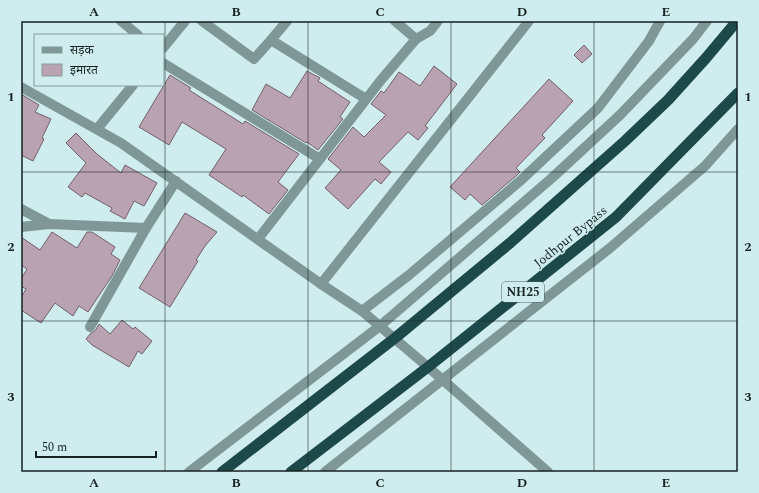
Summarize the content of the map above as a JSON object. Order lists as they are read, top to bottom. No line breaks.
{"streets":{"highway":["Jodhpur Bypass","NH25"]},"legend":["सड़क","इमारत"],"scale_bar":"50 m","grid":{"columns":["A","B","C","D","E"],"rows":["1","2","3"]}}
